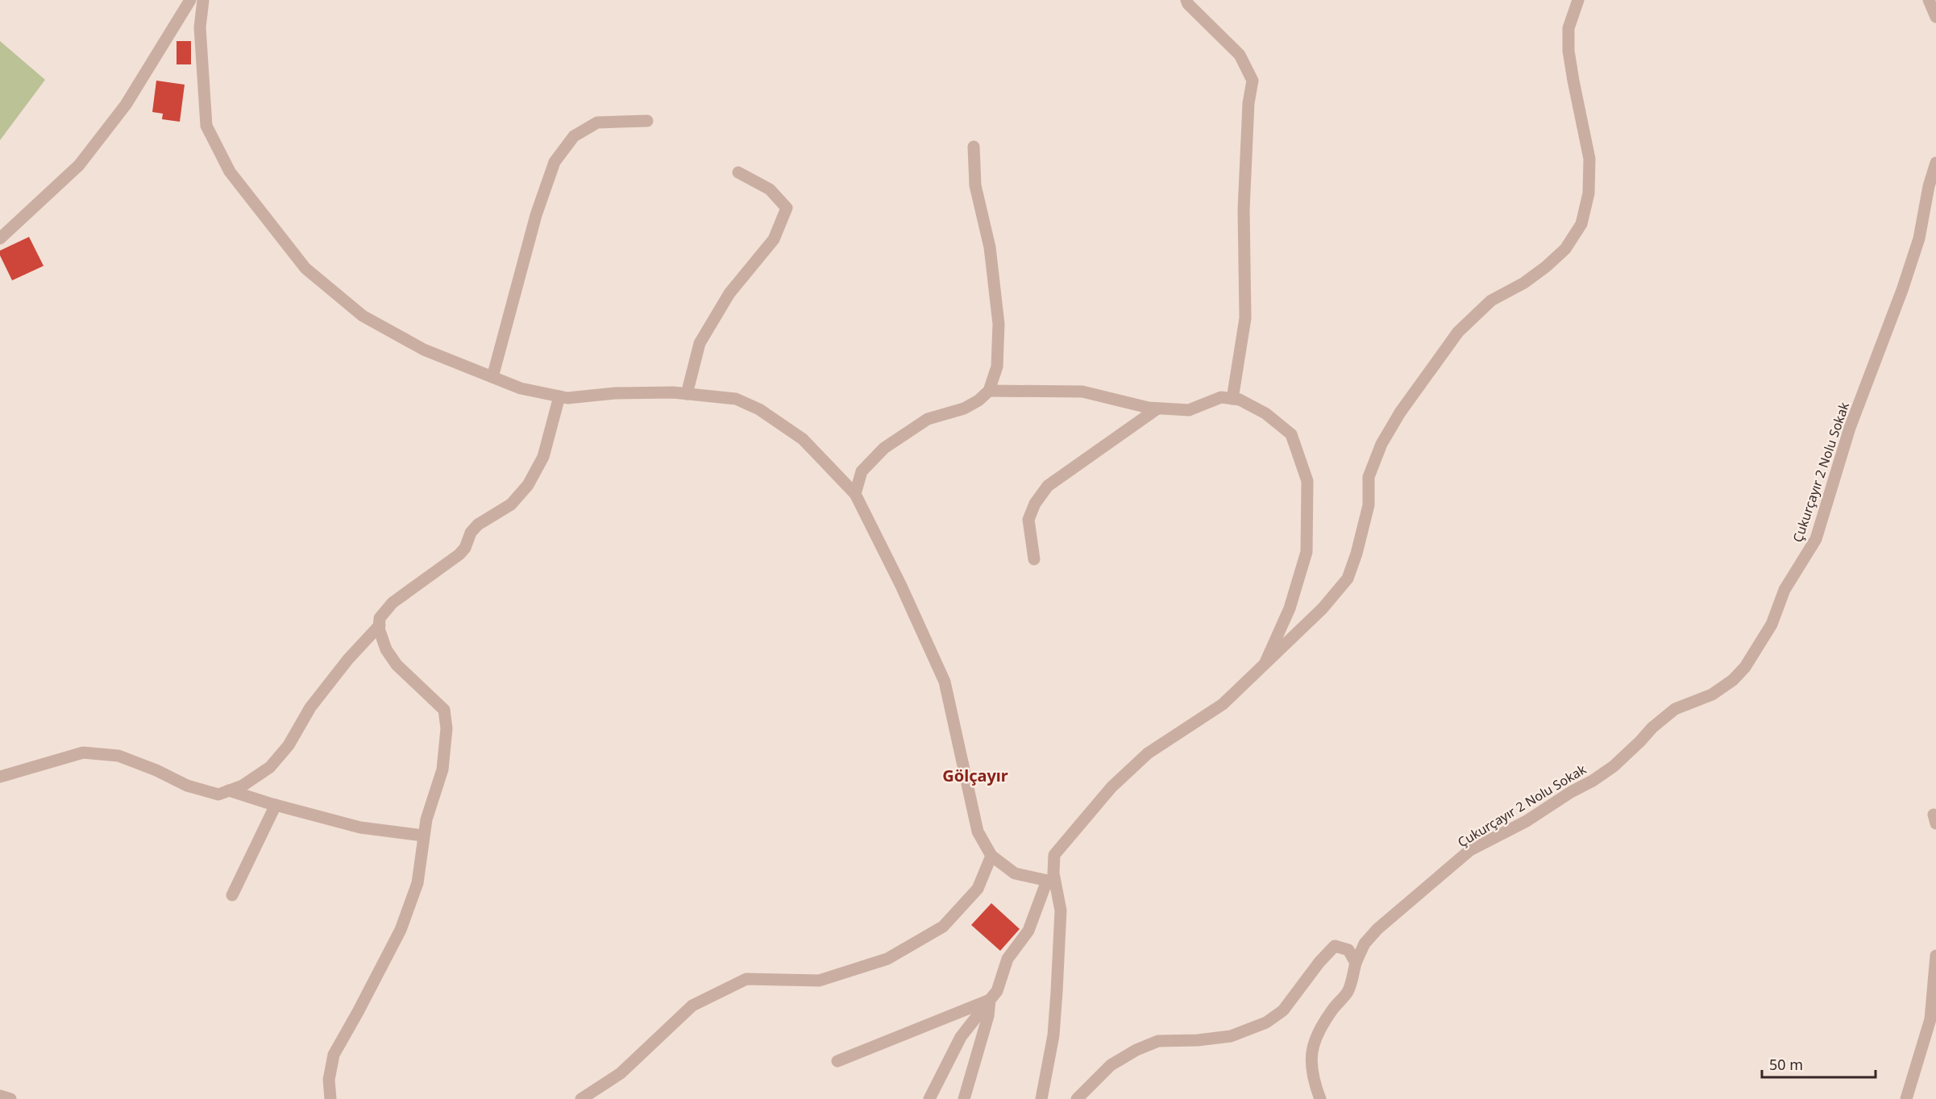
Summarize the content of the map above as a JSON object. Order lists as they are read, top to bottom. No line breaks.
{"streets":{"street":["Çukurçayır 2 Nolu Sokak"]},"districts":["Gölçayır"],"scale_bar":"50 m"}
